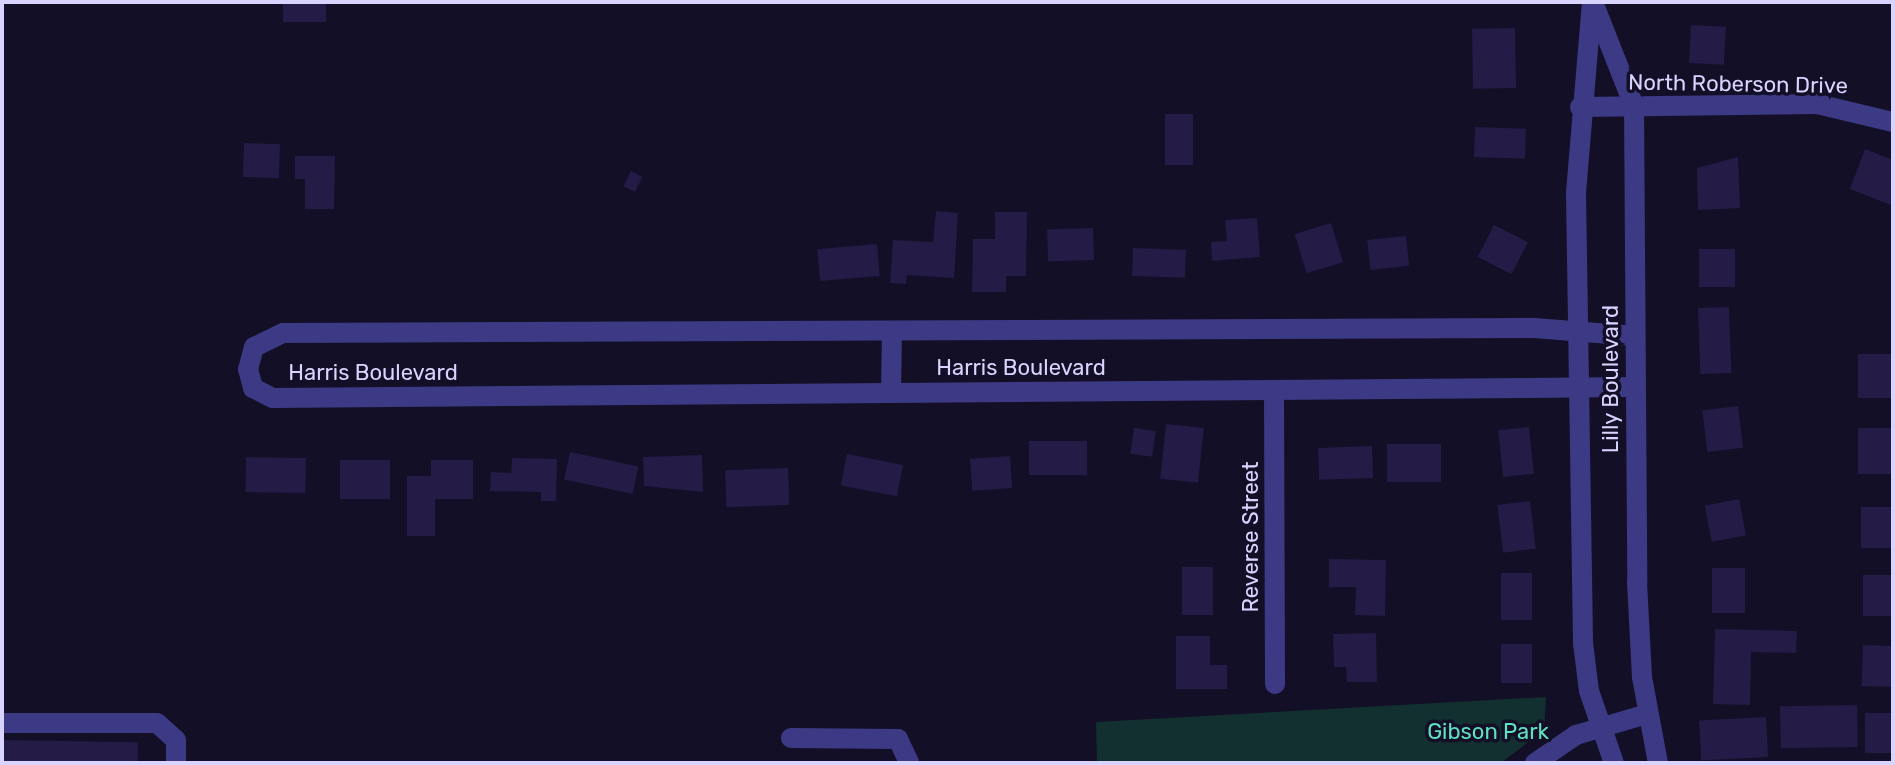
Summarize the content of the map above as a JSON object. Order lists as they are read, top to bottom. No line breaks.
{"streets":{"street":["North Roberson Drive","Harris Boulevard","Lilly Boulevard","Reverse Street"]},"crossings":[["North Roberson Drive","Lilly Boulevard"],["Harris Boulevard","Lilly Boulevard"],["Harris Boulevard","Reverse Street"]],"parks":["Gibson Park"]}
